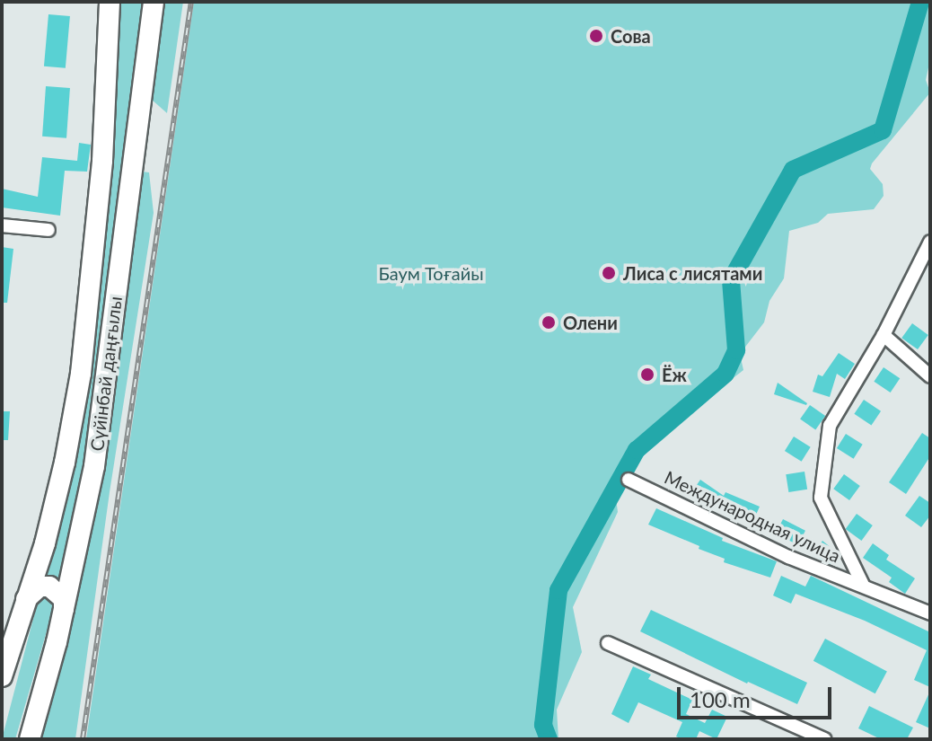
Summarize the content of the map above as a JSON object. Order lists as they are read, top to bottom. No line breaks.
{"streets":{"main road":["Сүйінбай даңғылы"],"street":["Международная улица"]},"parks":["Баум Тоғайы"],"places":["Сова","Лиса с лисятами","Олени","Ёж"],"scale_bar":"100 m"}
